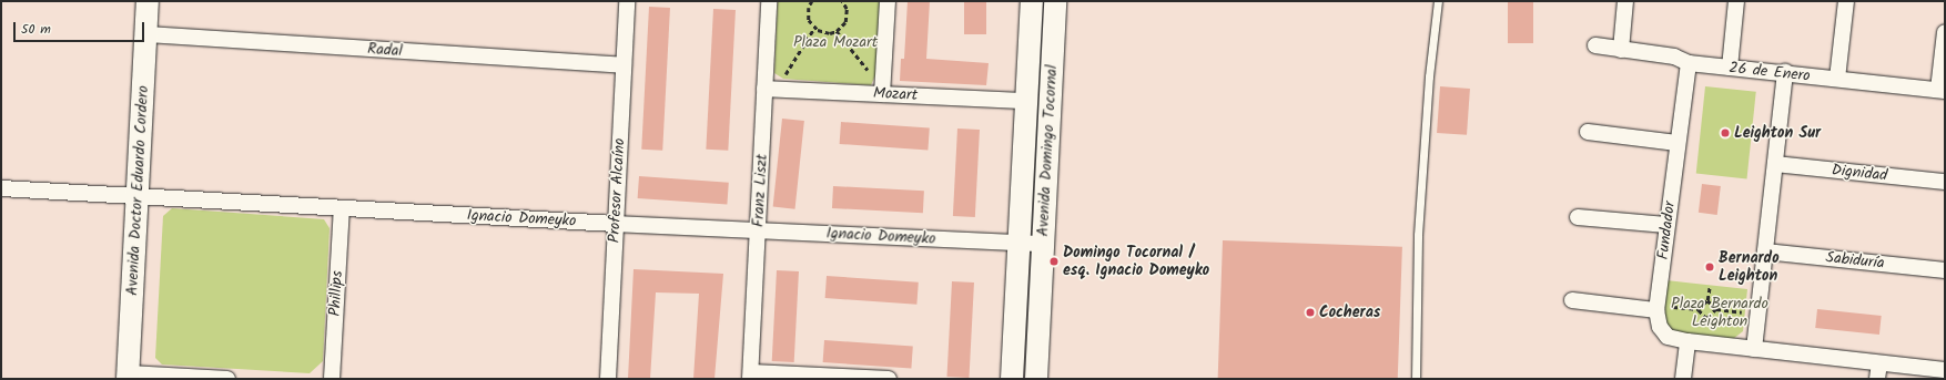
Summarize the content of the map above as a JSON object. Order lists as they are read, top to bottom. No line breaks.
{"streets":{"main road":["Avenida Domingo Tocornal","Avenida Doctor Eduardo Cordero"],"street":["Radal","26 de Enero","Mozart","Dignidad","Profesor Alcaíno","Franz Liszt","Ignacio Domeyko","Fundador","Sabiduría","Phillips"]},"crossings":[["Radal","Avenida Doctor Eduardo Cordero"],["Radal","Profesor Alcaíno"],["26 de Enero","Fundador"],["Mozart","Avenida Domingo Tocornal"],["Mozart","Franz Liszt"],["Avenida Domingo Tocornal","Ignacio Domeyko"],["Avenida Doctor Eduardo Cordero","Ignacio Domeyko"],["Profesor Alcaíno","Ignacio Domeyko"],["Franz Liszt","Ignacio Domeyko"],["Ignacio Domeyko","Phillips"]],"parks":["Plaza Mozart","Plaza Bernardo Leighton"],"places":["Leighton Sur","Domingo Tocornal / esq. Ignacio Domeyko","Bernardo Leighton","Cocheras"],"scale_bar":"50 m"}
